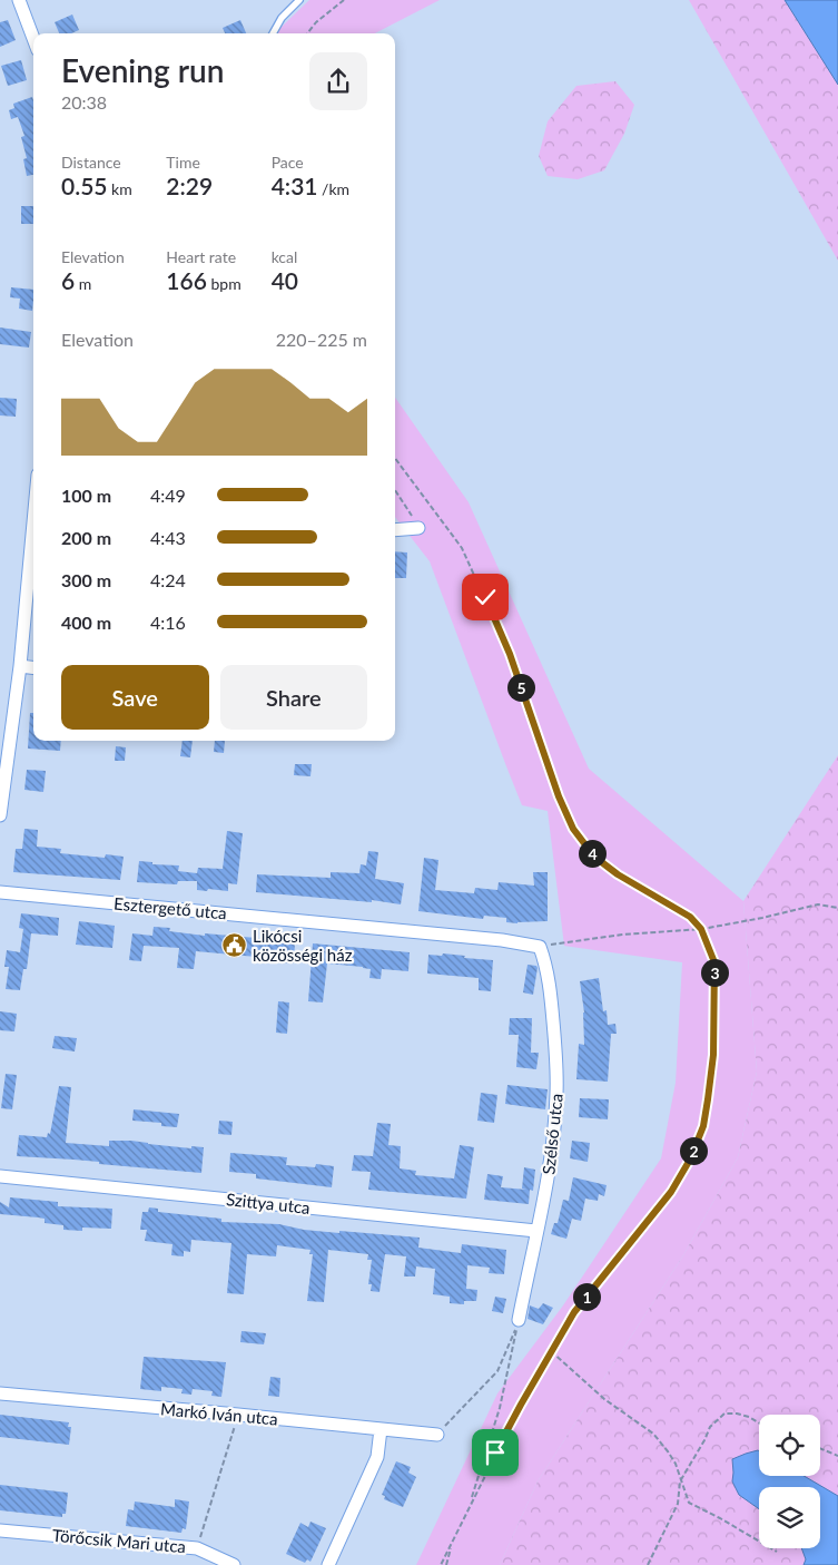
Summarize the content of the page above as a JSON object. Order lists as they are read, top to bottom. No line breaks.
{"streets":{"street":["Esztergető utca","Szélső utca","Szittya utca","Markó Iván utca","Törőcsik Mari utca"]},"crossings":[["Esztergető utca","Szélső utca"],["Szélső utca","Szittya utca"]],"places":{"public building":["Likócsi közösségi ház"]},"page":{"heading":["Evening run","20:38"],"stats":[["Distance","0.55 km"],["Time","2:29"],["Pace","4:31 /km"],["Elevation","6 m"],["Heart rate","166 bpm"],["kcal","40"]],"chart":["Elevation","220–225 m"],"list":[{"name":"100 m","note":"4:49"},{"name":"200 m","note":"4:43"},{"name":"300 m","note":"4:24"},{"name":"400 m","note":"4:16"}],"buttons":["Save","Share"],"pins":["5","4","3","2","1"]}}
